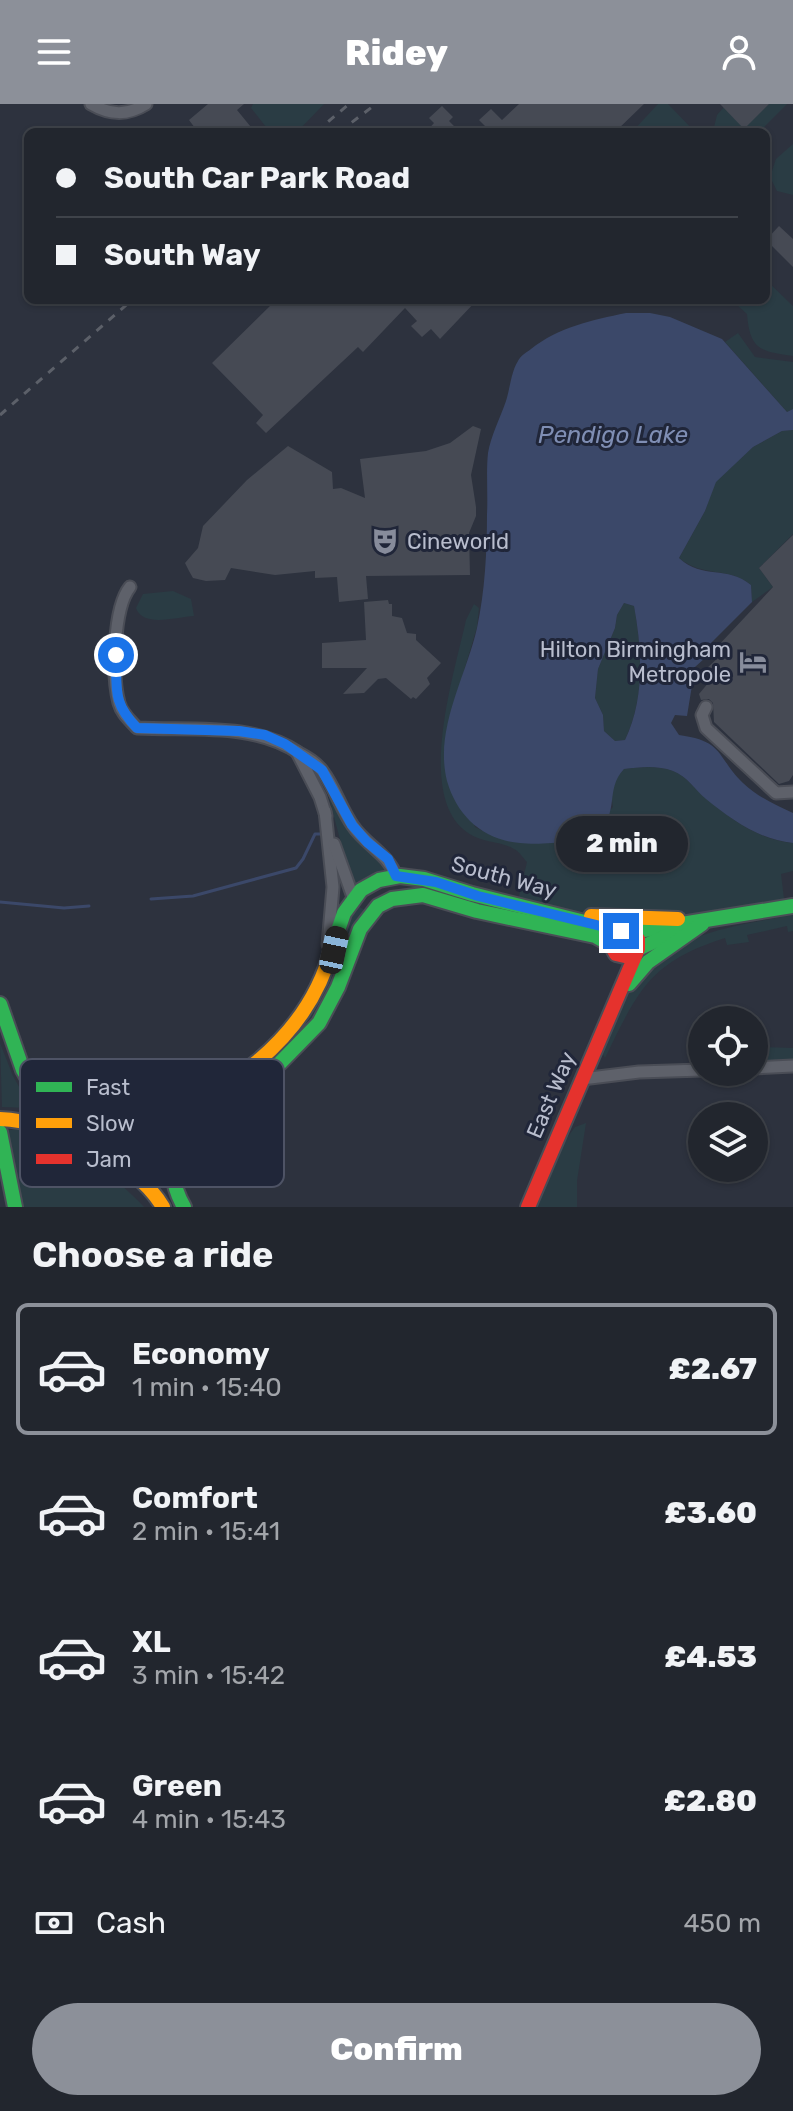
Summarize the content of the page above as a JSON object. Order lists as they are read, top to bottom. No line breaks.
{"streets":{"main road":["South Way","East Way"]},"crossings":[["South Way","East Way"]],"water":["Pendigo Lake"],"places":{"theatre":["Cineworld"],"hotel":["Hilton Birmingham Metropole"]},"legend":["Fast","Slow","Jam"],"page":{"header":"Ridey","banner":["South Car Park Road","South Way"],"bubble":"2 min","heading":"Choose a ride","list":[{"name":"Economy","note":"1 min · 15:40","value":"£2.67"},{"name":"Comfort","note":"2 min · 15:41","value":"£3.60"},{"name":"XL","note":"3 min · 15:42","value":"£4.53"},{"name":"Green","note":"4 min · 15:43","value":"£2.80"}],"pay":["Cash","450 m"],"buttons":"Confirm"}}
